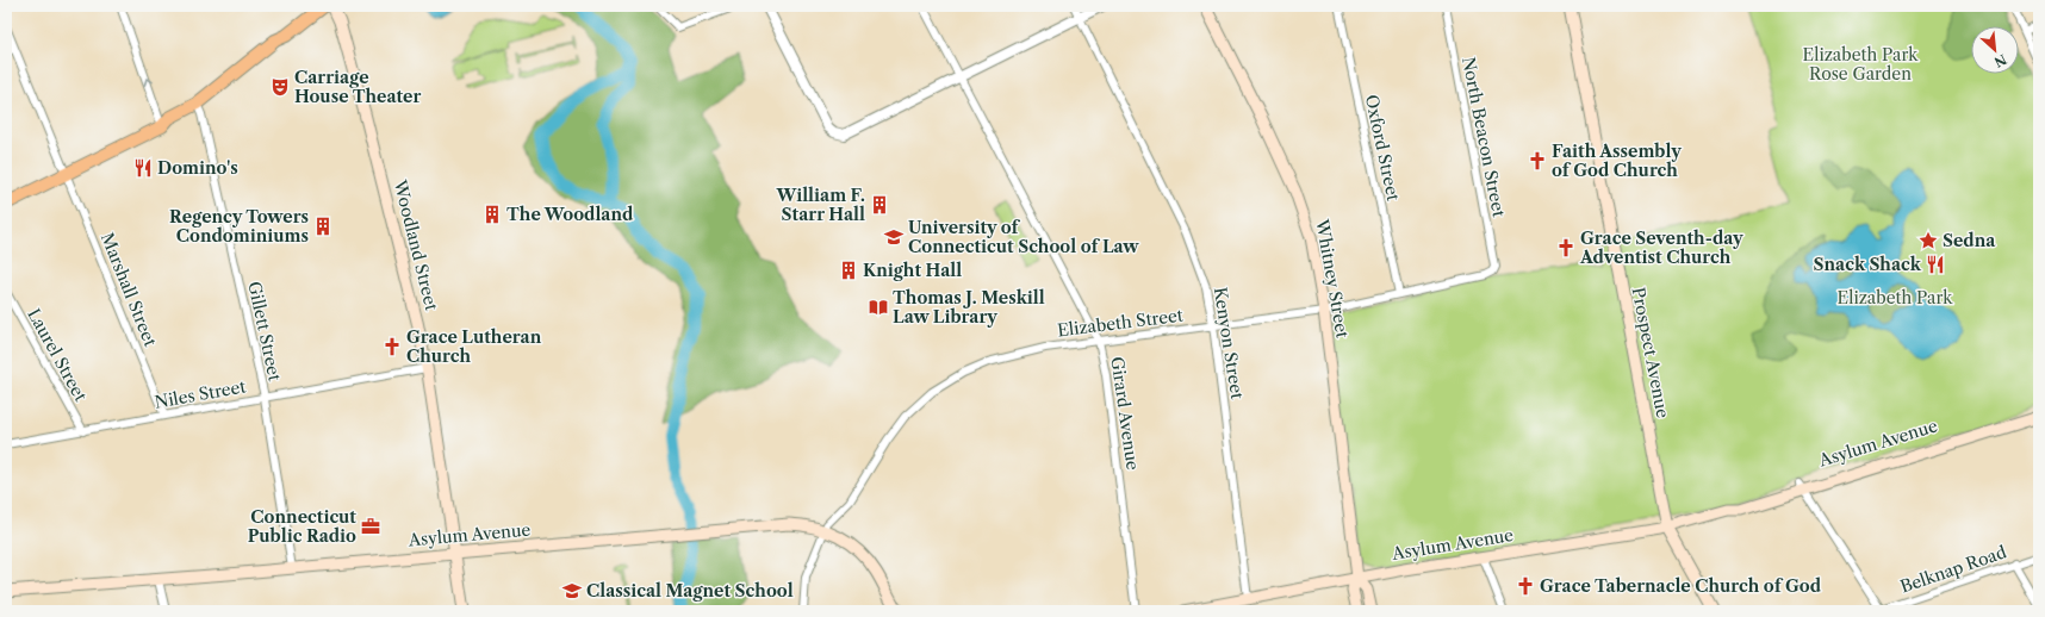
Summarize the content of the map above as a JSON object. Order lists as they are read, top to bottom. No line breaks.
{"streets":{"main road":["Woodland Street","Whitney Street","Prospect Avenue","Asylum Avenue"],"street":["North Beacon Street","Oxford Street","Marshall Street","Elizabeth Street","Gillett Street","Kenyon Street","Laurel Street","Niles Street","Girard Avenue","Belknap Road"]},"crossings":[["North Beacon Street","Elizabeth Street"],["Oxford Street","Elizabeth Street"],["Woodland Street","Niles Street"],["Woodland Street","Asylum Avenue"],["Whitney Street","Elizabeth Street"],["Whitney Street","Asylum Avenue"],["Marshall Street","Niles Street"],["Elizabeth Street","Kenyon Street"],["Elizabeth Street","Girard Avenue"],["Elizabeth Street","Asylum Avenue"],["Gillett Street","Niles Street"],["Gillett Street","Asylum Avenue"],["Kenyon Street","Asylum Avenue"],["Prospect Avenue","Asylum Avenue"],["Laurel Street","Niles Street"]],"parks":["Elizabeth Park Rose Garden","Elizabeth Park"],"places":{"theatre":["Carriage House Theater"],"church":["Faith Assembly of God Church","Grace Seventh-day Adventist Church","Grace Lutheran Church","Grace Tabernacle Church of God"],"restaurant":["Domino's","Snack Shack"],"building":["William F. Starr Hall","The Woodland","Regency Towers Condominiums","Knight Hall"],"school or university":["University of Connecticut School of Law","Classical Magnet School"],"place":["Sedna"],"library":["Thomas J. Meskill Law Library"],"office":["Connecticut Public Radio"]},"north":"bottom right"}
